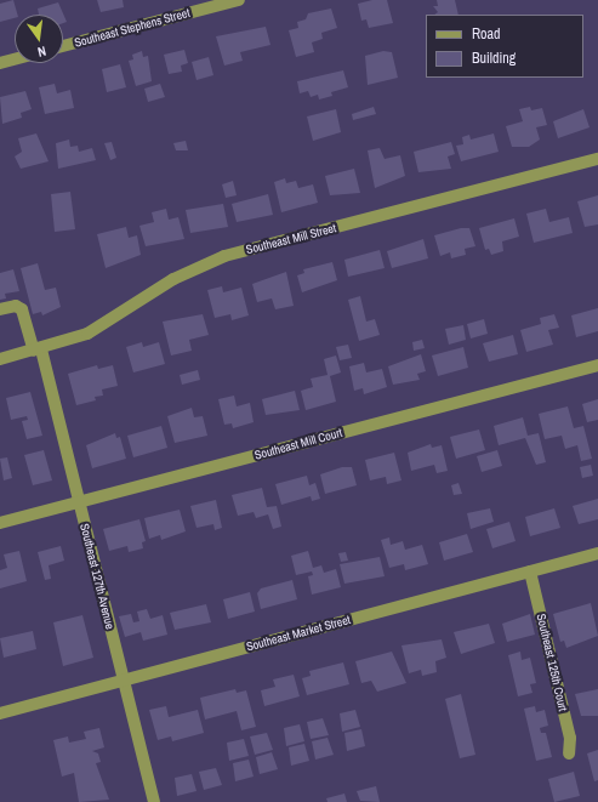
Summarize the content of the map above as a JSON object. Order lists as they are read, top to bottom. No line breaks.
{"streets":{"street":["Southeast Stephens Street","Southeast Mill Street","Southeast Mill Court","Southeast 127th Avenue","Southeast Market Street","Southeast 125th Court"]},"crossings":[["Southeast Mill Street","Southeast 127th Avenue"],["Southeast Mill Court","Southeast 127th Avenue"],["Southeast 127th Avenue","Southeast Market Street"],["Southeast Market Street","Southeast 125th Court"]],"legend":["Road","Building"],"north":"bottom"}
